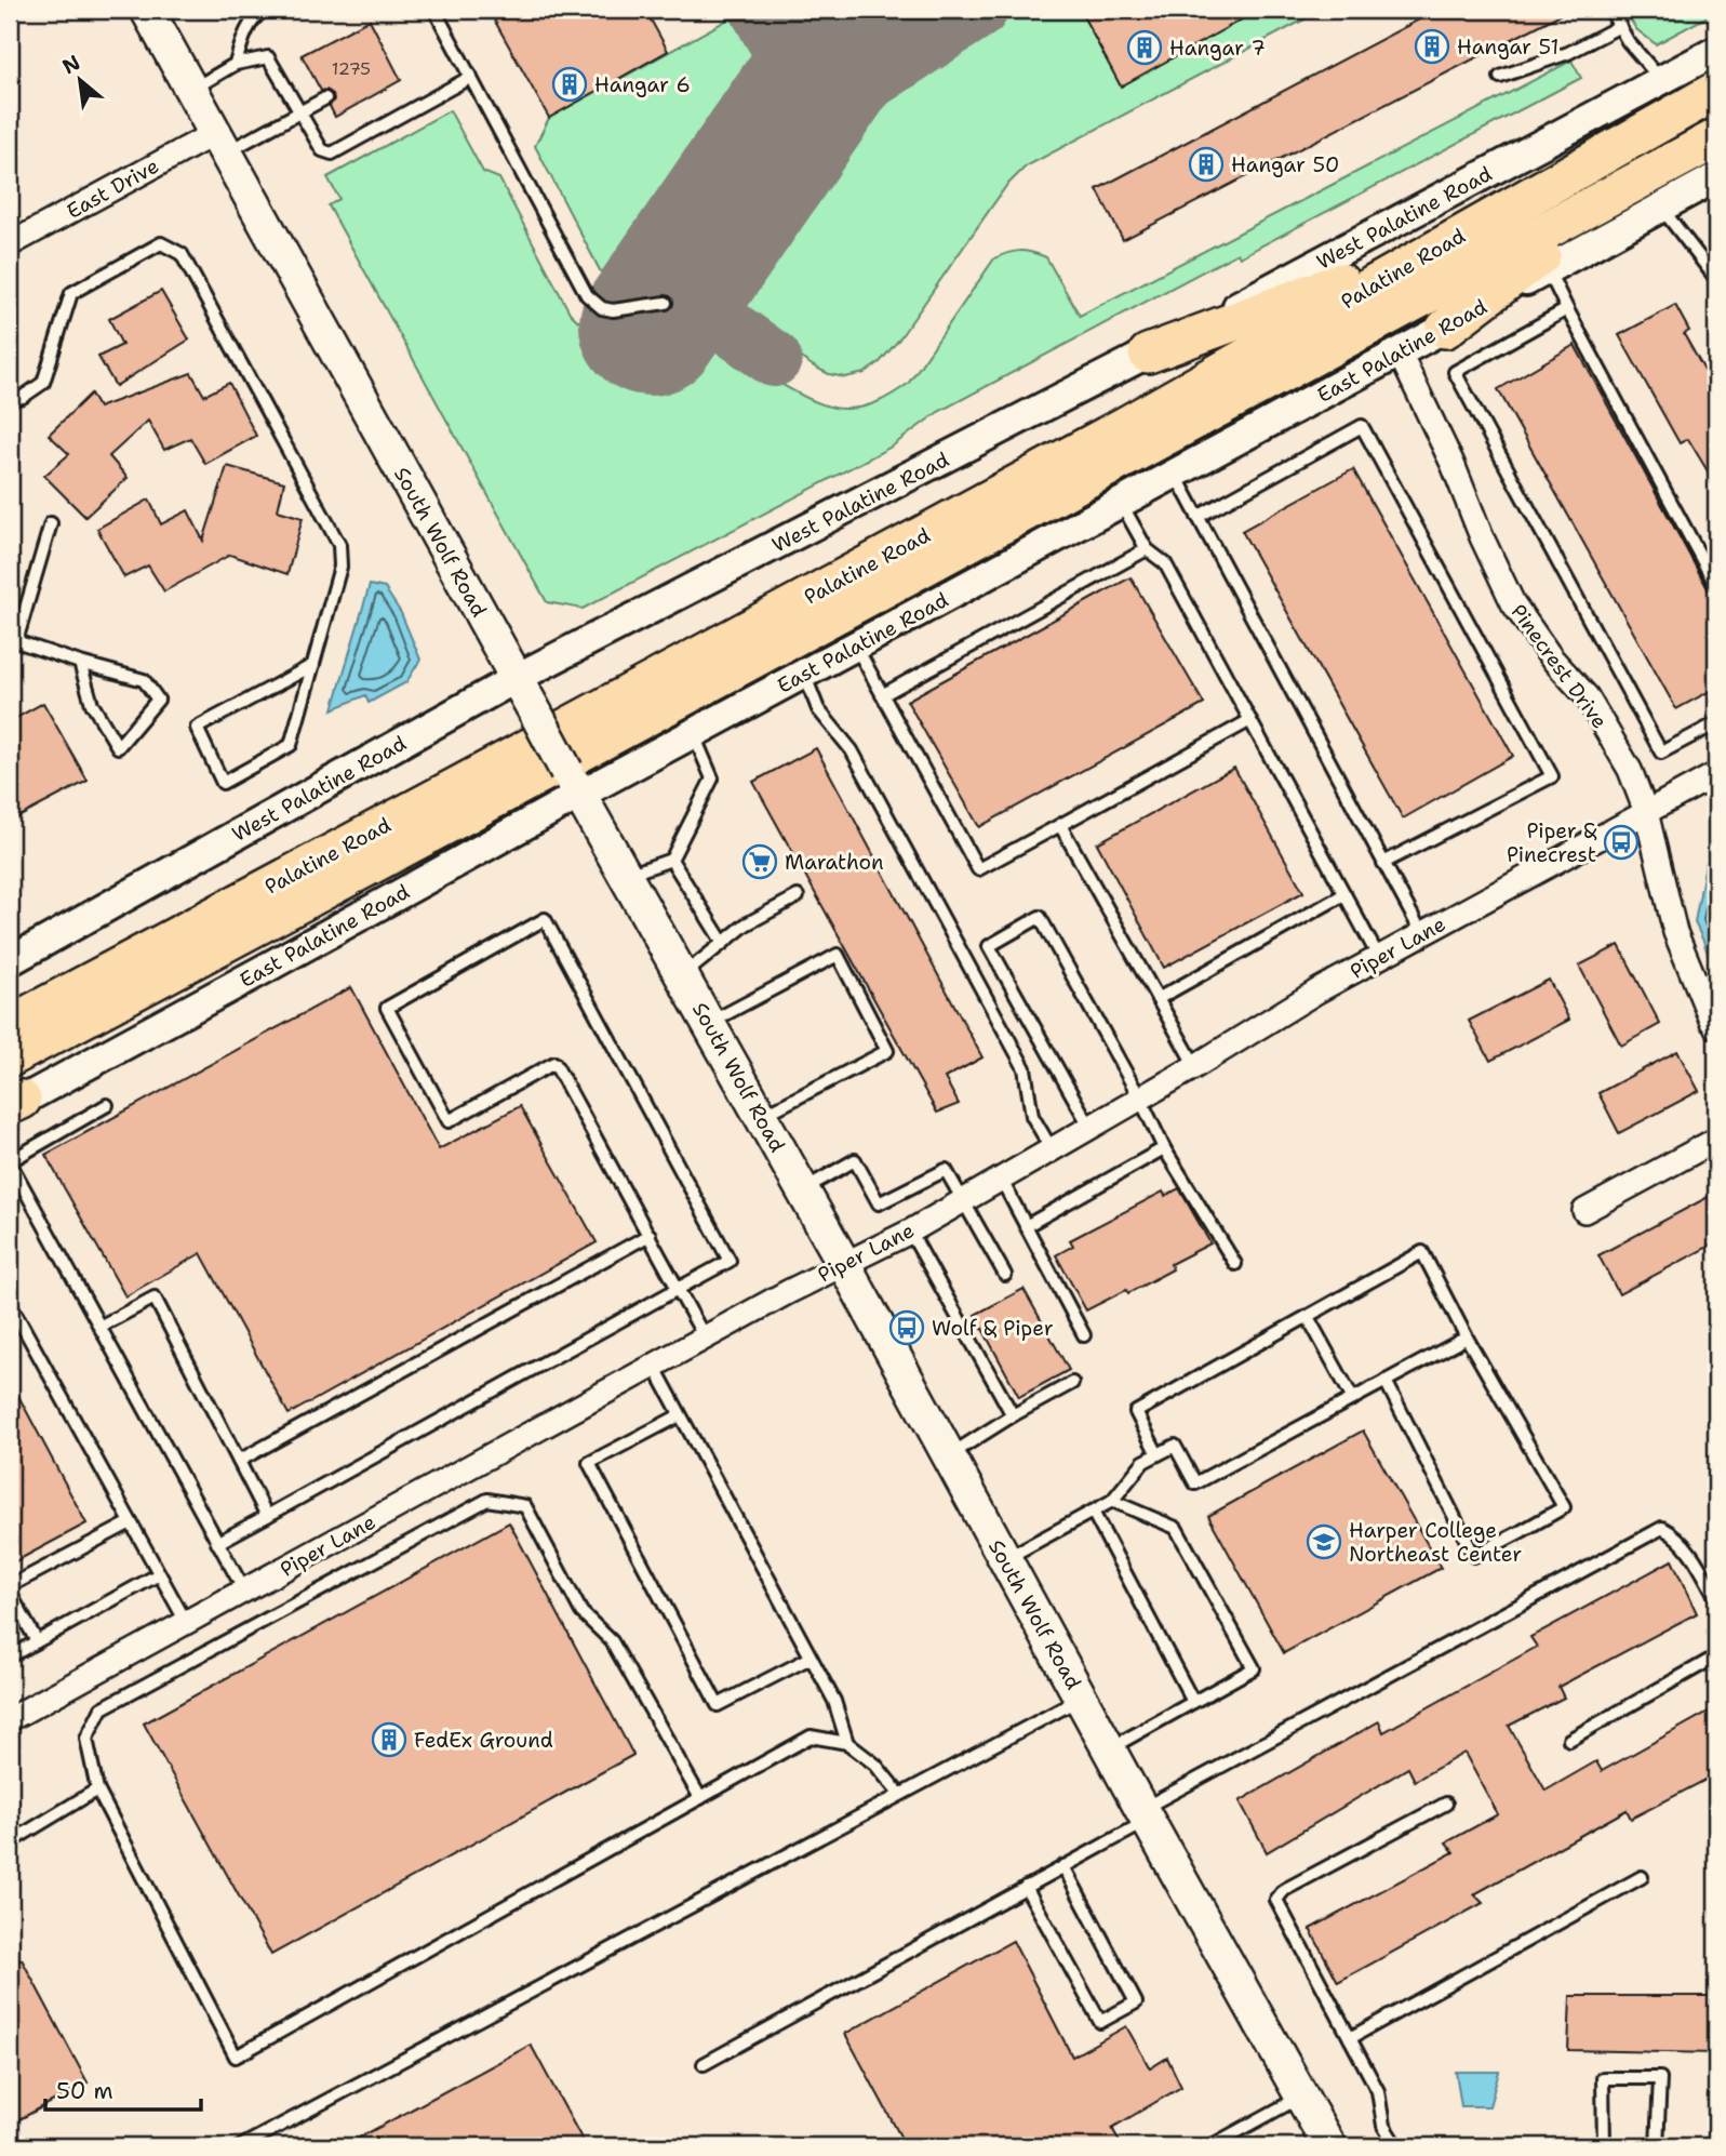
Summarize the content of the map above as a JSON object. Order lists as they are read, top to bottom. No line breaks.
{"streets":{"highway":["Palatine Road"],"main road":["South Wolf Road"],"street":["East Drive","West Palatine Road","East Palatine Road","Pinecrest Drive","Piper Lane"]},"crossings":[["East Drive","South Wolf Road"],["West Palatine Road","South Wolf Road"],["Palatine Road","East Palatine Road"],["East Palatine Road","South Wolf Road"],["East Palatine Road","Pinecrest Drive"],["South Wolf Road","Piper Lane"],["Pinecrest Drive","Piper Lane"]],"places":{"building":["Hangar 51","Hangar 7","Hangar 6","Hangar 50","FedEx Ground"],"bus stop":["Piper & Pinecrest","Wolf & Piper"],"supermarket":["Marathon"],"school or university":["Harper College Northeast Center"]},"house_numbers":["1275"],"scale_bar":"50 m","north":"top left"}
